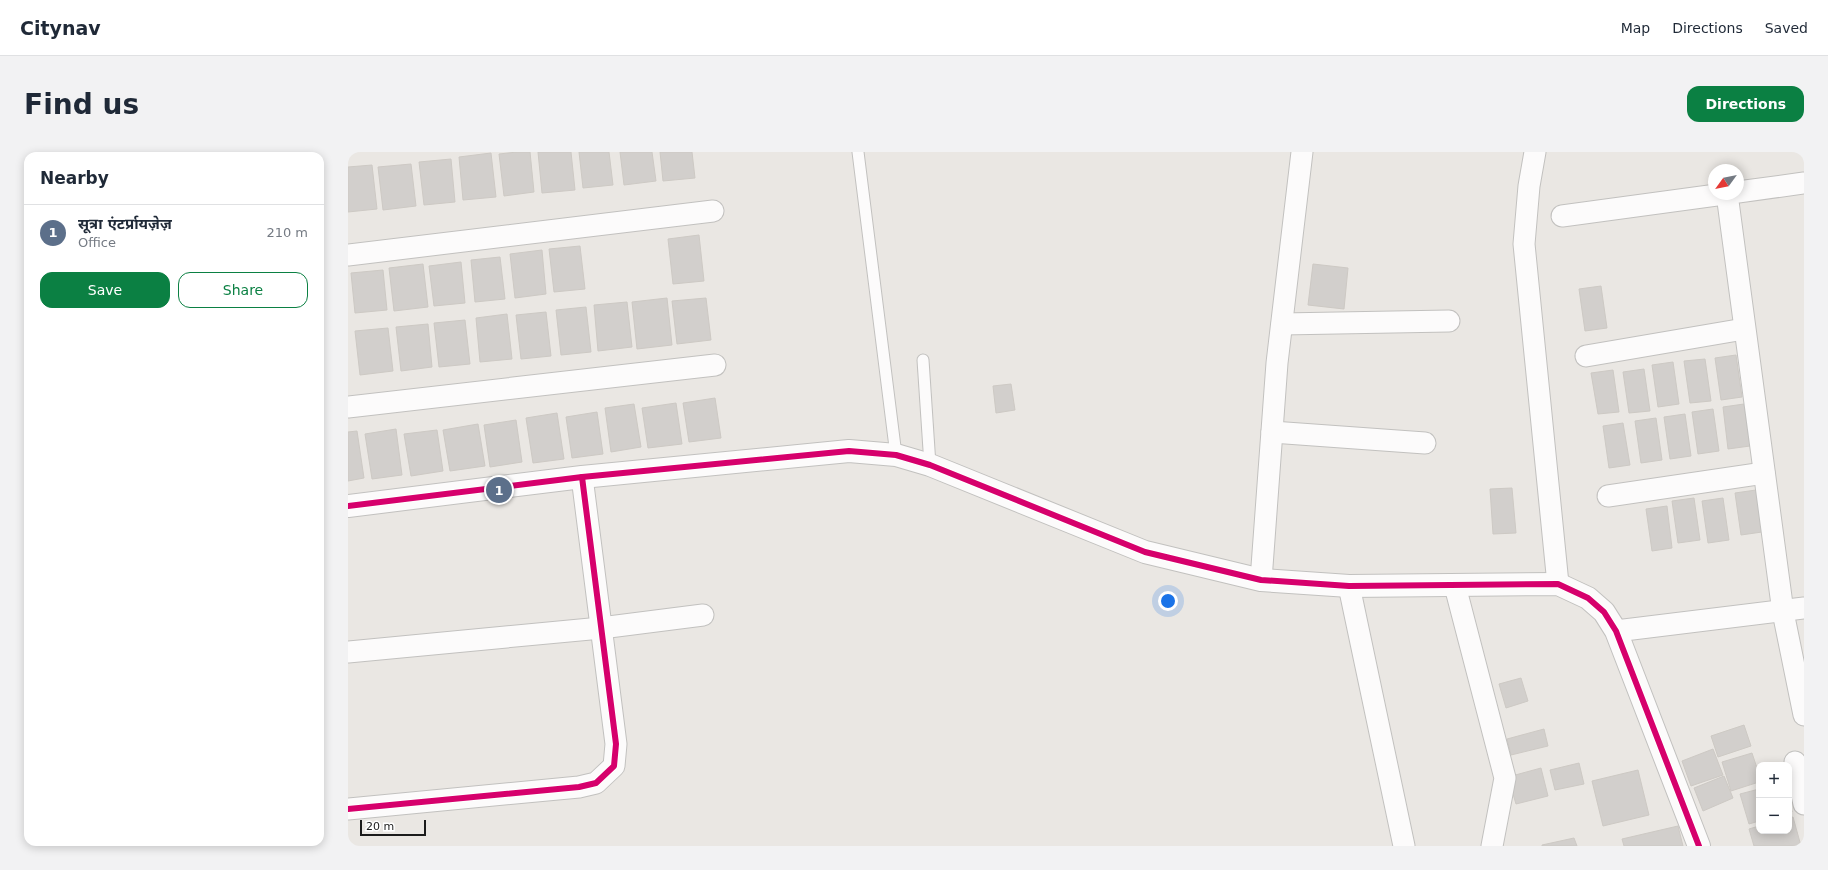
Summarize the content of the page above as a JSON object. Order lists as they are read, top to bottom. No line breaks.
{"scale_bar":"20 m","north":"bottom left","page":{"header":"Citynav","nav":["Map","Directions","Saved"],"buttons":["Directions",["Save","Share"]],"title":"Find us","heading":"Nearby","list":[{"mark":"1","name":"सूत्रा एंटर्प्रायज़ेज़","note":"Office","value":"210 m"}],"pins":"1","map_buttons":["+","−"],"scale":"20 m"}}
